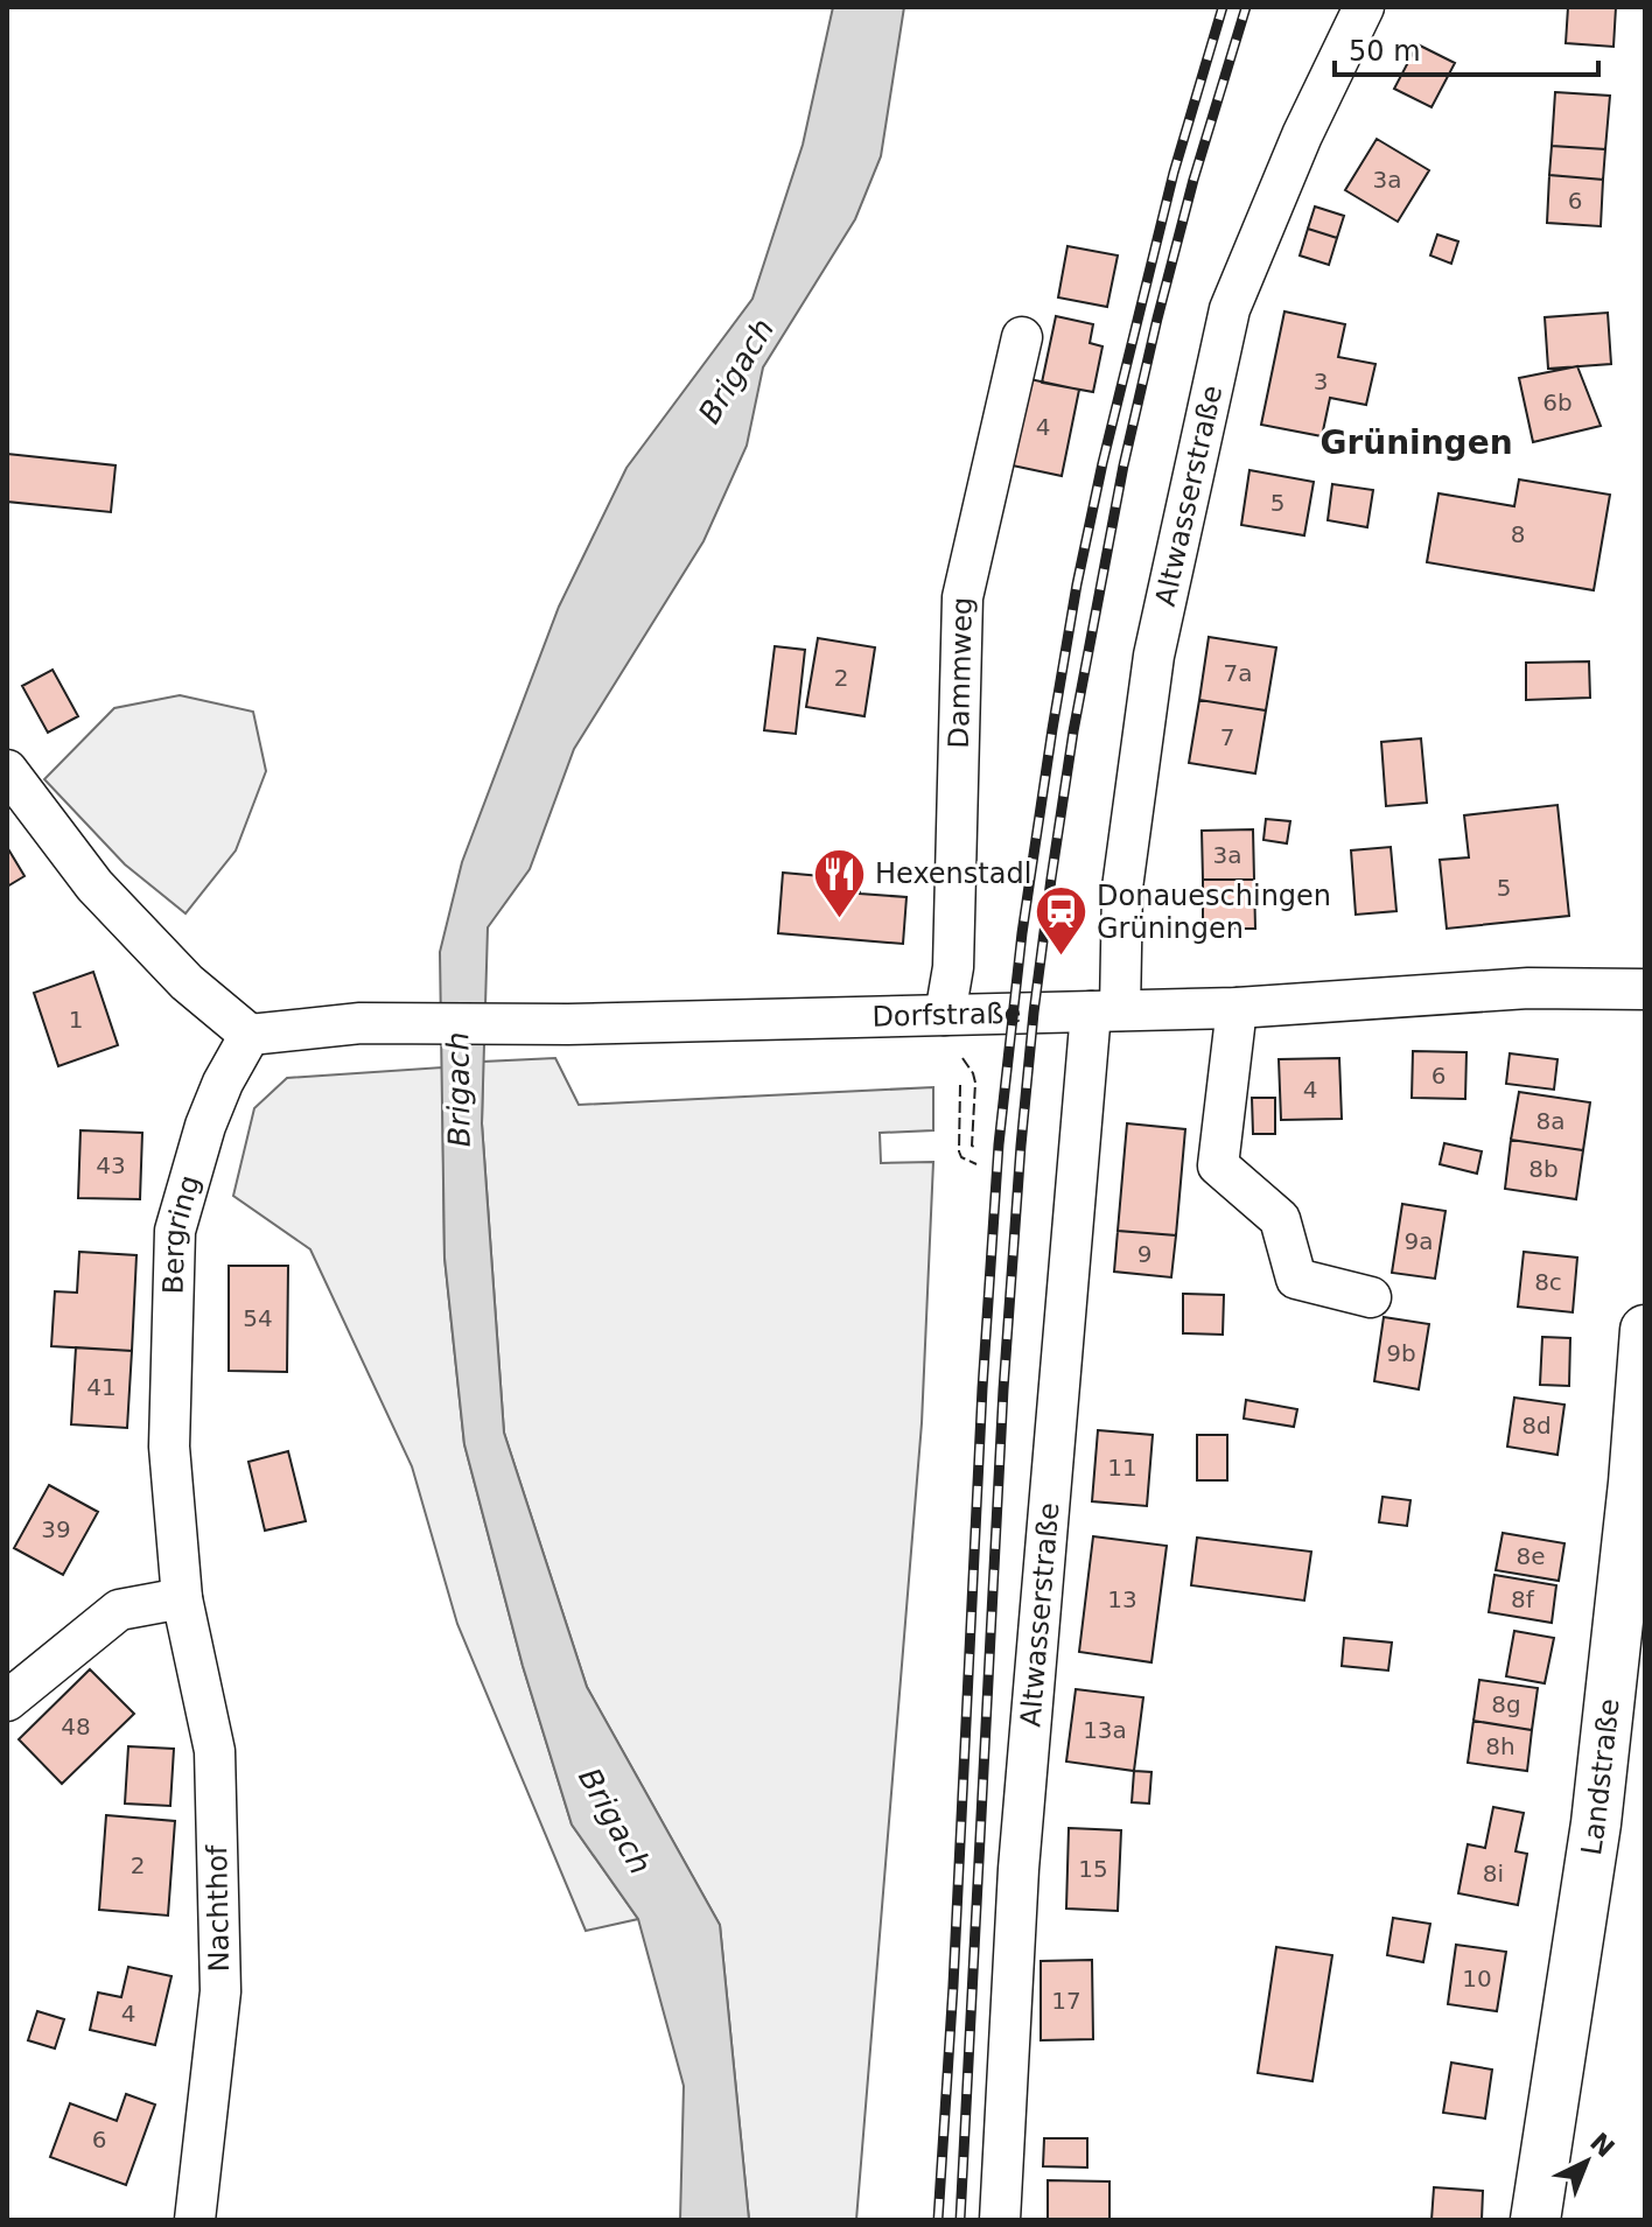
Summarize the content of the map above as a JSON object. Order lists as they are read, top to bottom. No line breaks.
{"streets":{"main road":["Landstraße"],"street":["Altwasserstraße","Dammweg","Dorfstraße","Bergring","Nachthof"]},"crossings":[["Altwasserstraße","Dorfstraße"],["Dammweg","Dorfstraße"],["Dorfstraße","Bergring"],["Bergring","Nachthof"]],"districts":["Grüningen"],"water":["Brigach"],"places":{"restaurant":["Hexenstadl"],"station":["Donaueschingen Grüningen"]},"house_numbers":["3a","6","3","6b","4","5","8","7a","2","7","3a","5","1","6","4","8a","43","8b","9a","9","8c","54","9b","41","8d","11","39","8e","13","8f","8g","48","13a","8h","2","15","8i","10","17","4","6"],"scale_bar":"50 m","north":"top right"}
